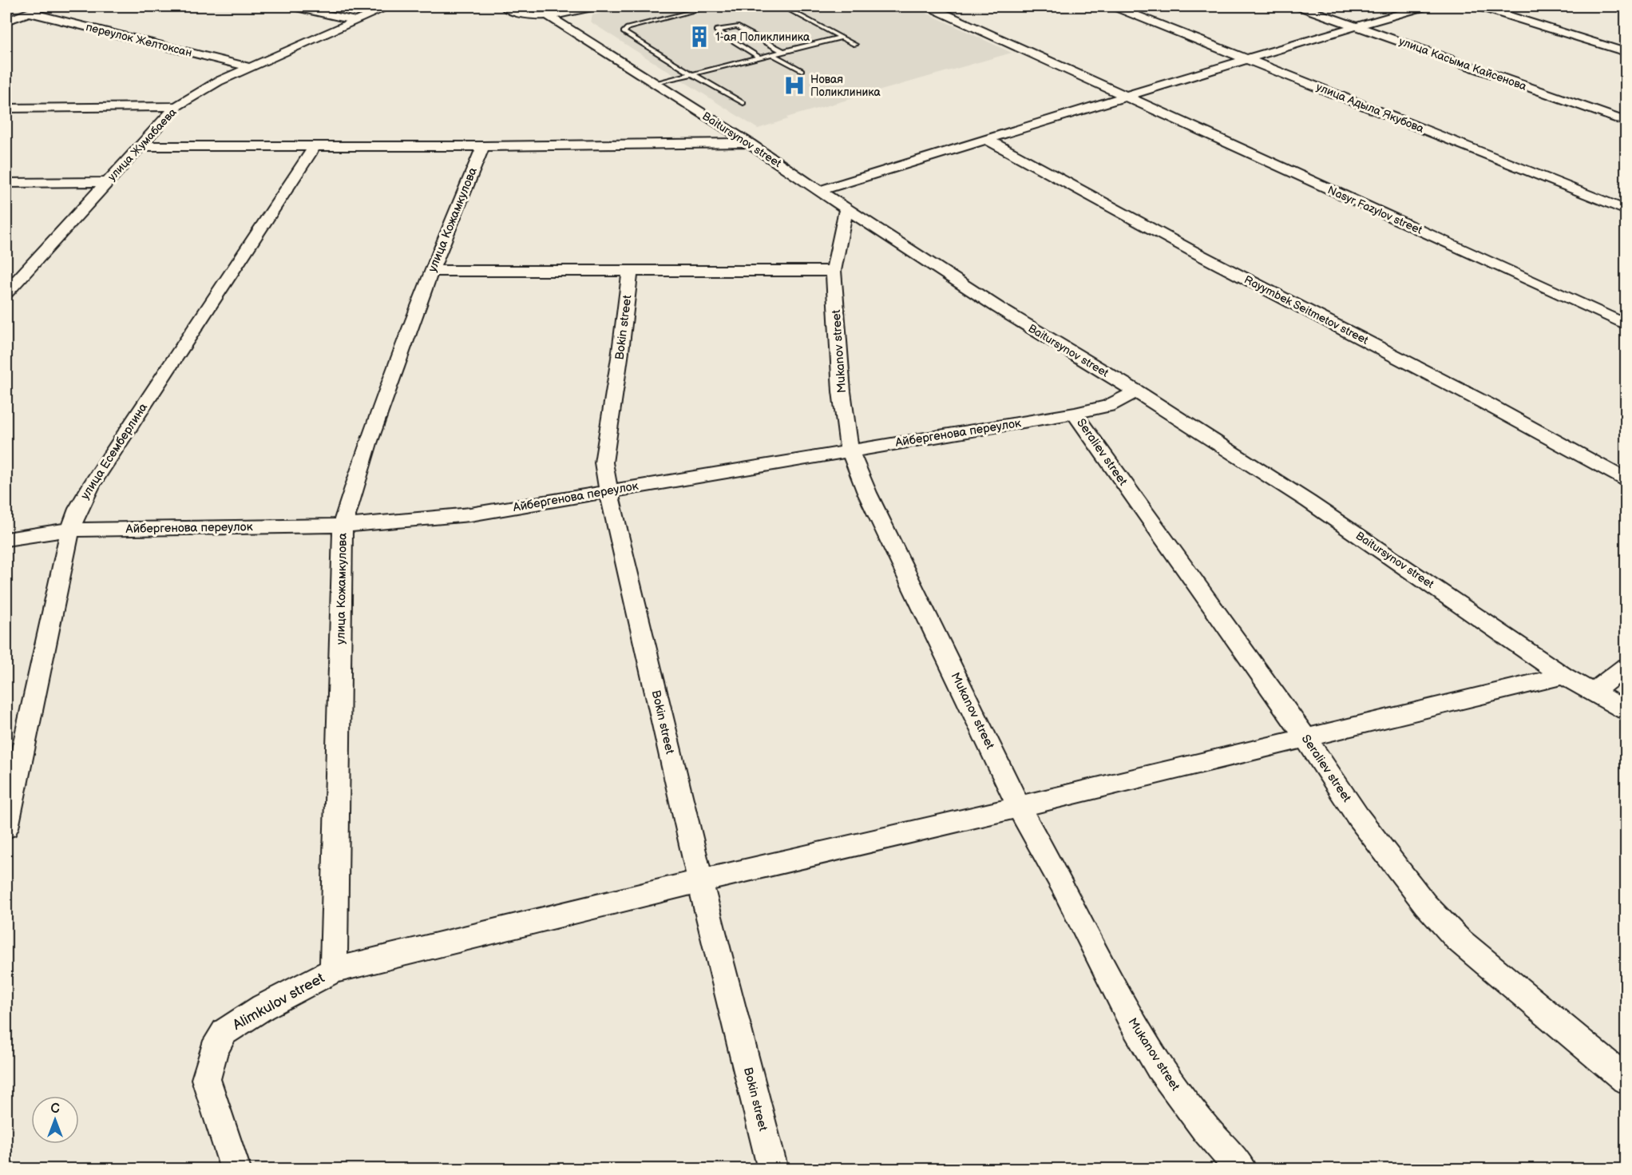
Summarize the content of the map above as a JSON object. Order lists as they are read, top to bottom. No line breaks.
{"streets":{"street":["переулок Желтоксан","улица Касыма Кайсенова","улица Адыла Якубова","Baitursynov street","улица Жумабаева","Nasyr Fazylov street","улица Кожамкулова","Rayymbek Seitmetov street","Bokin street","Mukanov street","Айбергенова переулок","улица Есемберлина","Seraliev street","Alimkulov street"]},"crossings":[["переулок Желтоксан","улица Жумабаева"],["Baitursynov street","Mukanov street"],["Baitursynov street","Айбергенова переулок"],["Baitursynov street","Alimkulov street"],["улица Кожамкулова","Айбергенова переулок"],["улица Кожамкулова","Alimkulov street"],["Bokin street","Айбергенова переулок"],["Bokin street","Alimkulov street"],["Mukanov street","Айбергенова переулок"],["Mukanov street","Alimkulov street"],["Айбергенова переулок","улица Есемберлина"],["Айбергенова переулок","Seraliev street"],["Seraliev street","Alimkulov street"]],"places":{"building":["1-ая Поликлиника"],"hospital":["Новая Поликлиника"]},"north":"top"}
